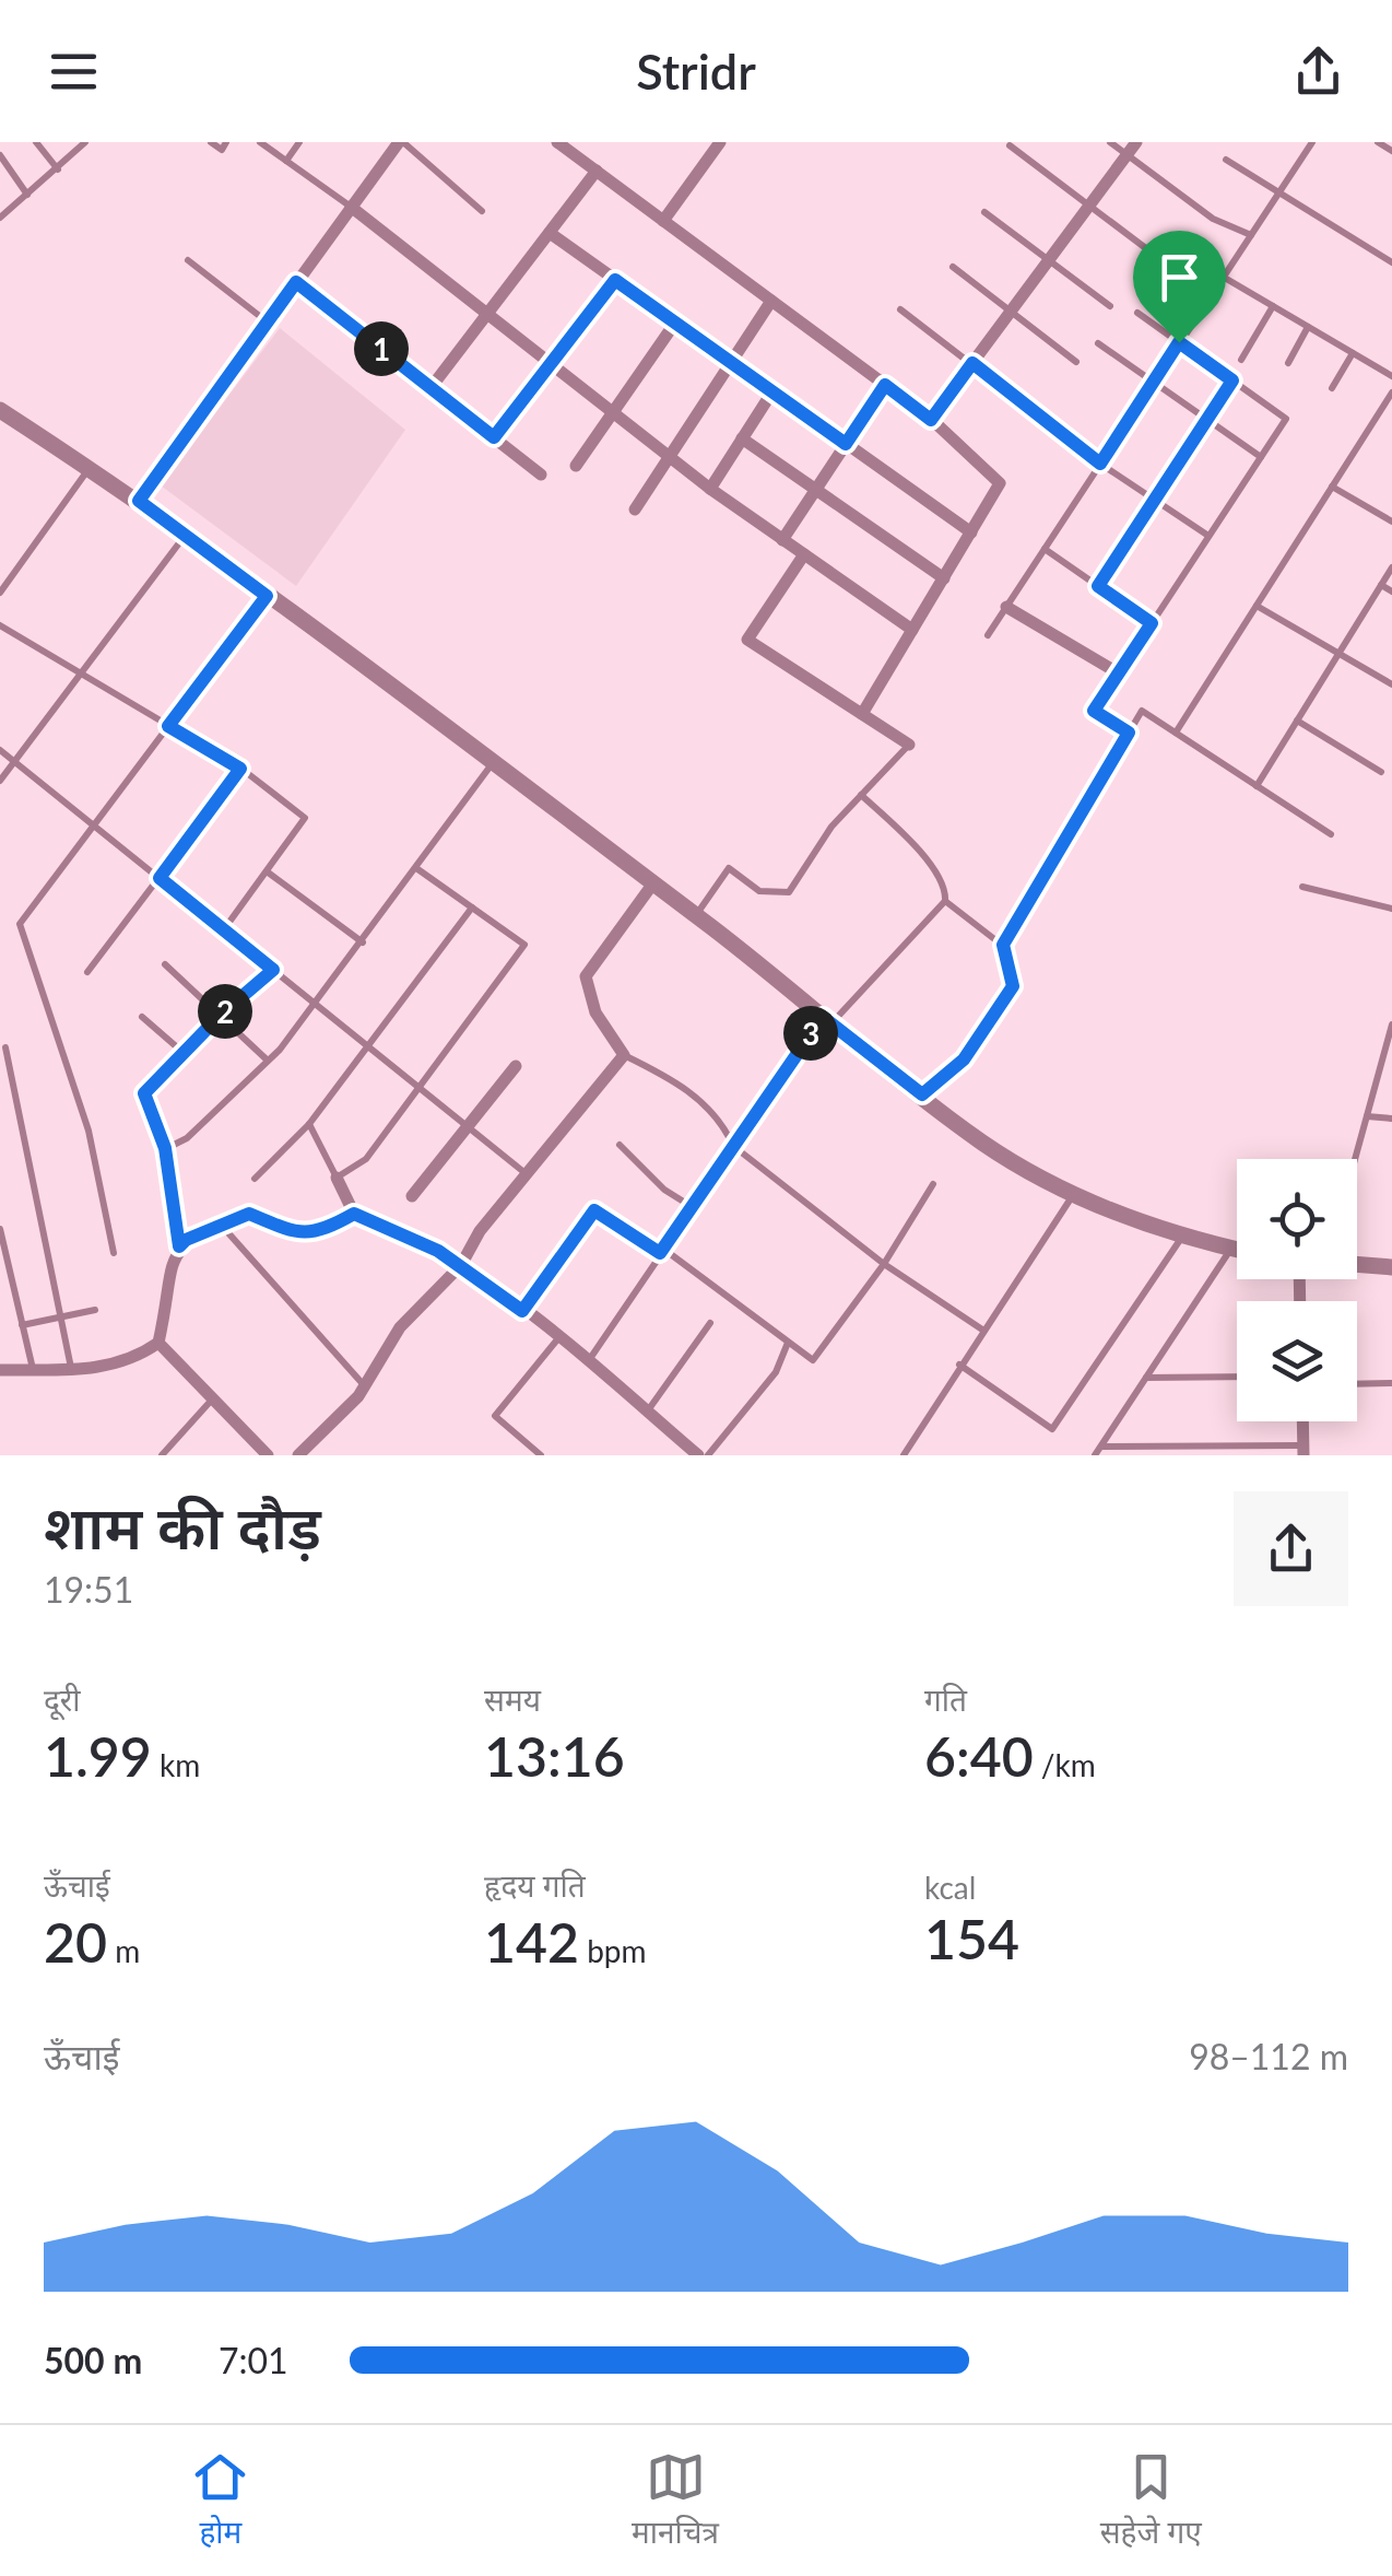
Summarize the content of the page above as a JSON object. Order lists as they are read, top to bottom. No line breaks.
{"page":{"header":"Stridr","pins":["1","2","3"],"heading":["शाम की दौड़","19:51"],"stats":[["दूरी","1.99 km"],["समय","13:16"],["गति","6:40 /km"],["ऊँचाई","20 m"],["हृदय गति","142 bpm"],["kcal","154"]],"chart":["ऊँचाई","98–112 m"],"list":[{"name":"500 m","note":"7:01"}],"tabs":["होम","मानचित्र","सहेजे गए"]}}
